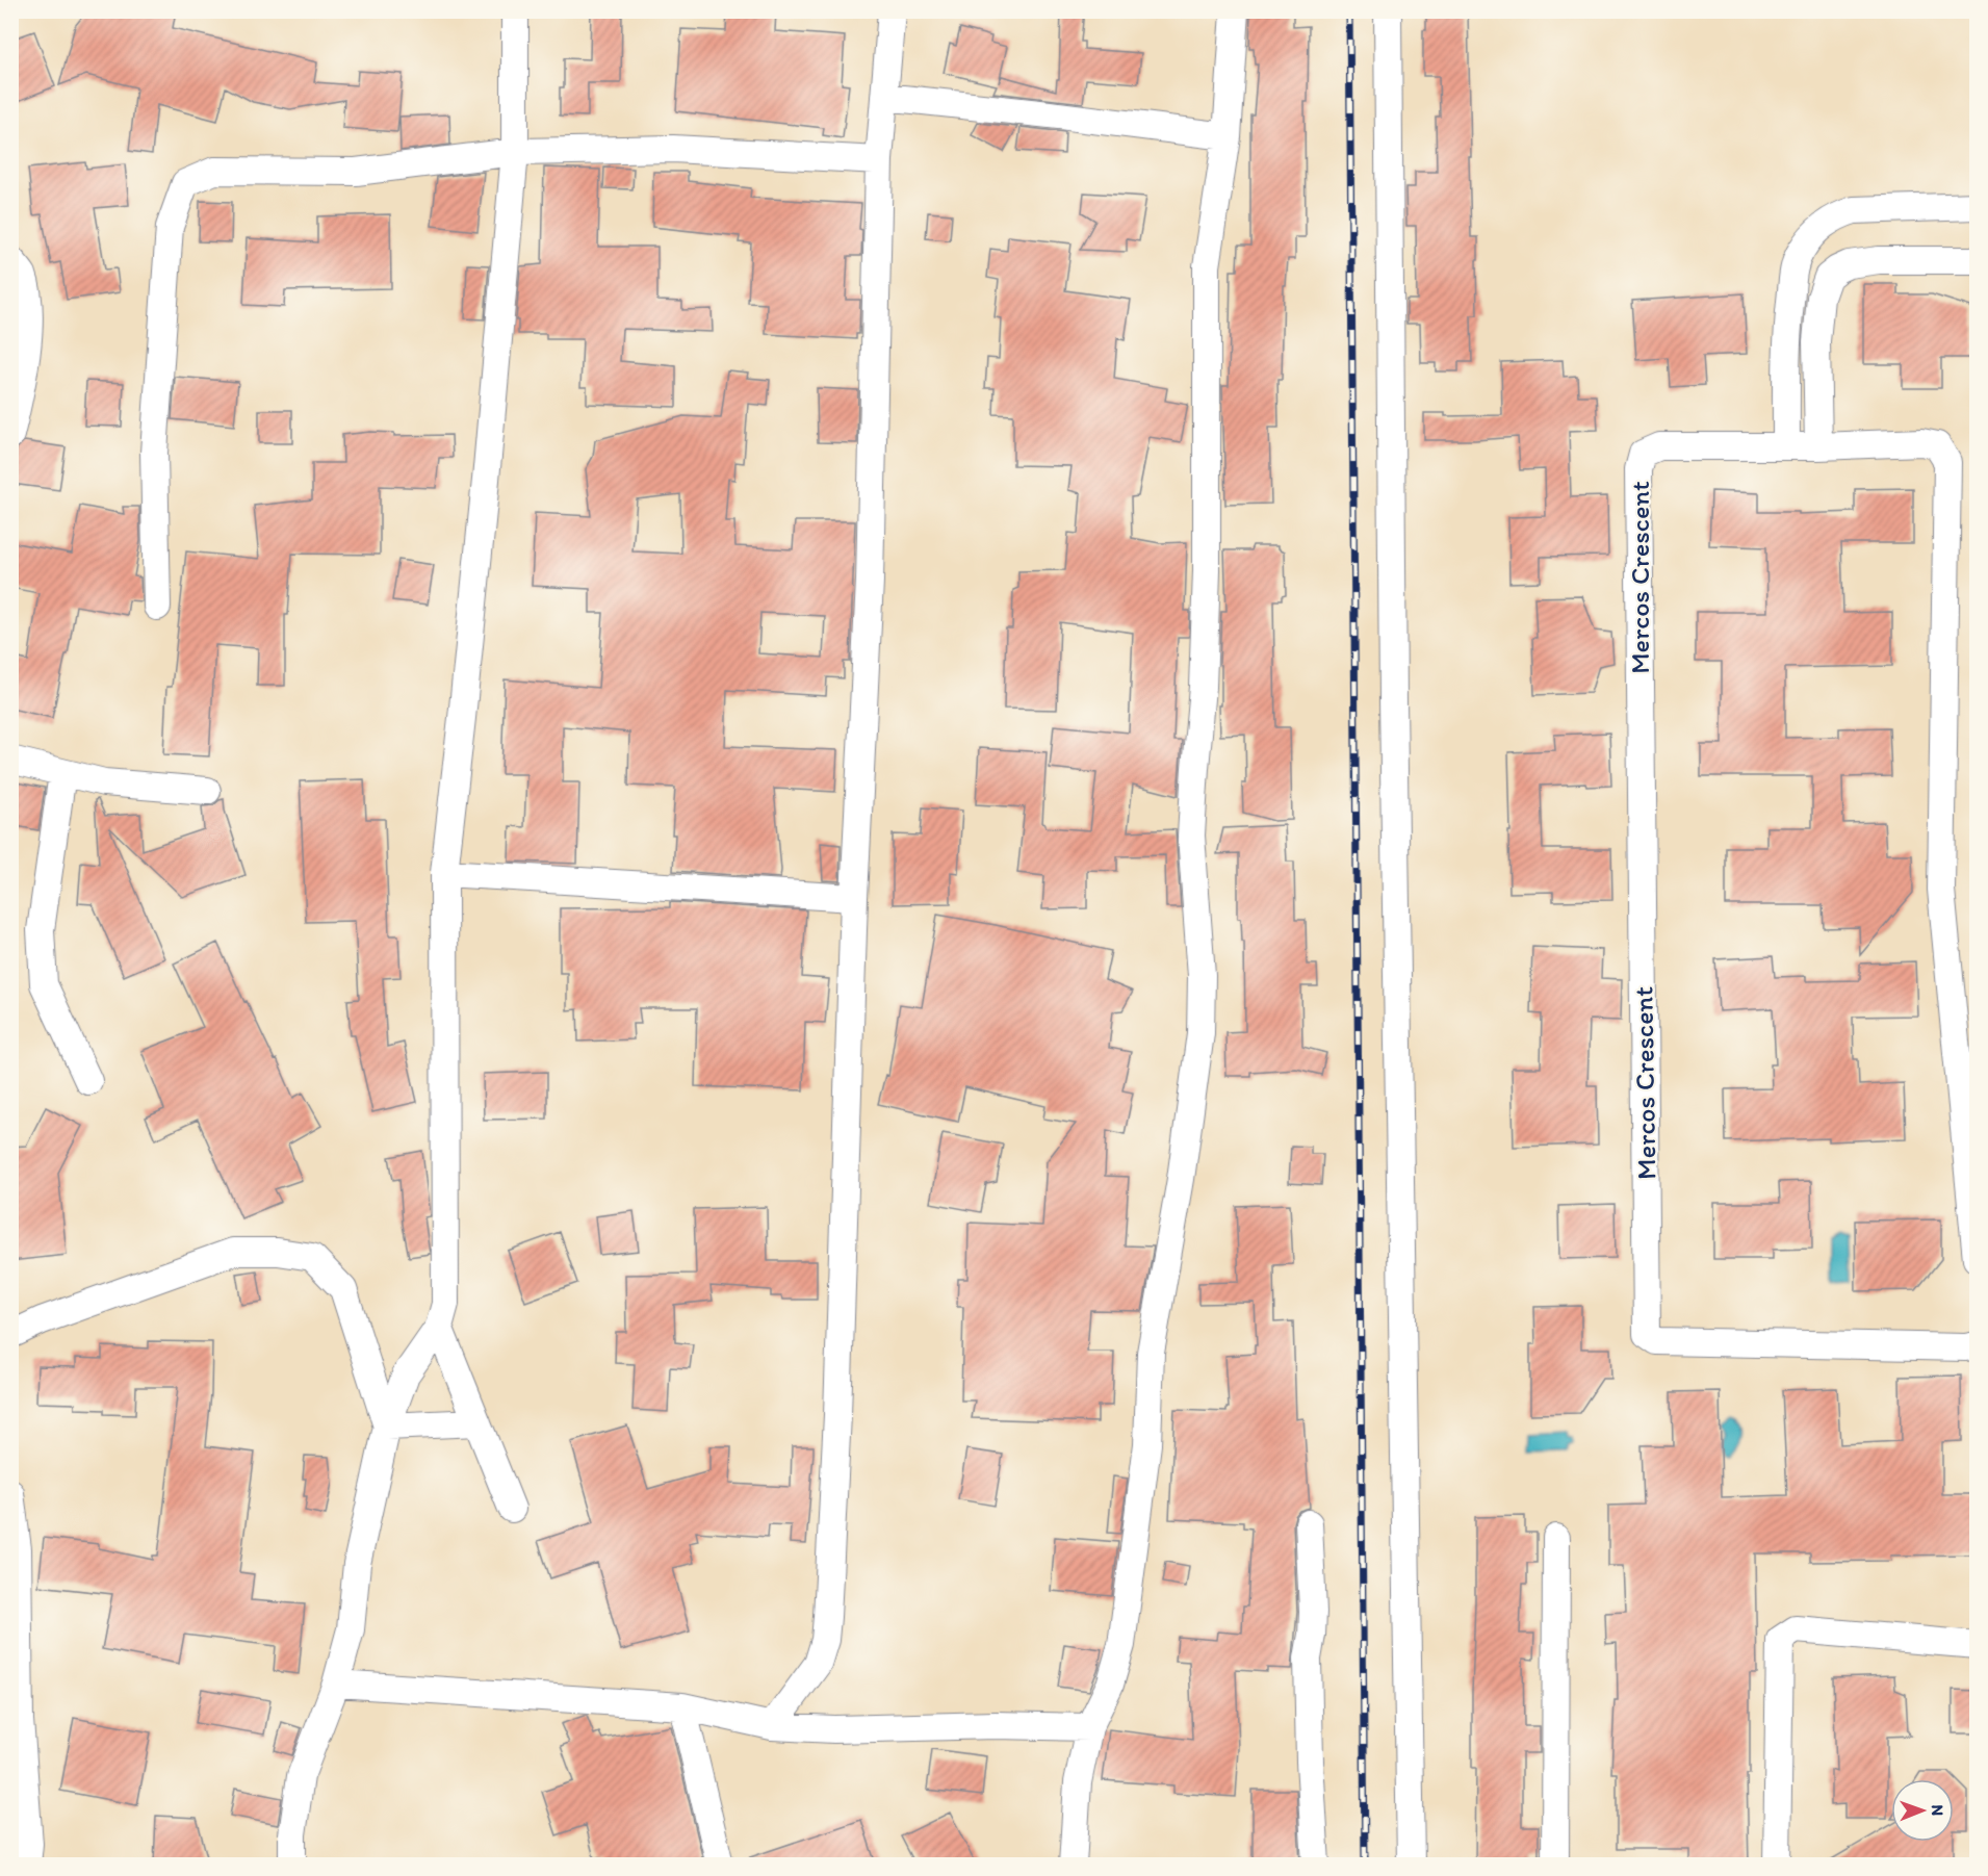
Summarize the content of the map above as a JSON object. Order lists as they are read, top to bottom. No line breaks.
{"streets":{"street":["Mercos Crescent"]},"north":"right"}
